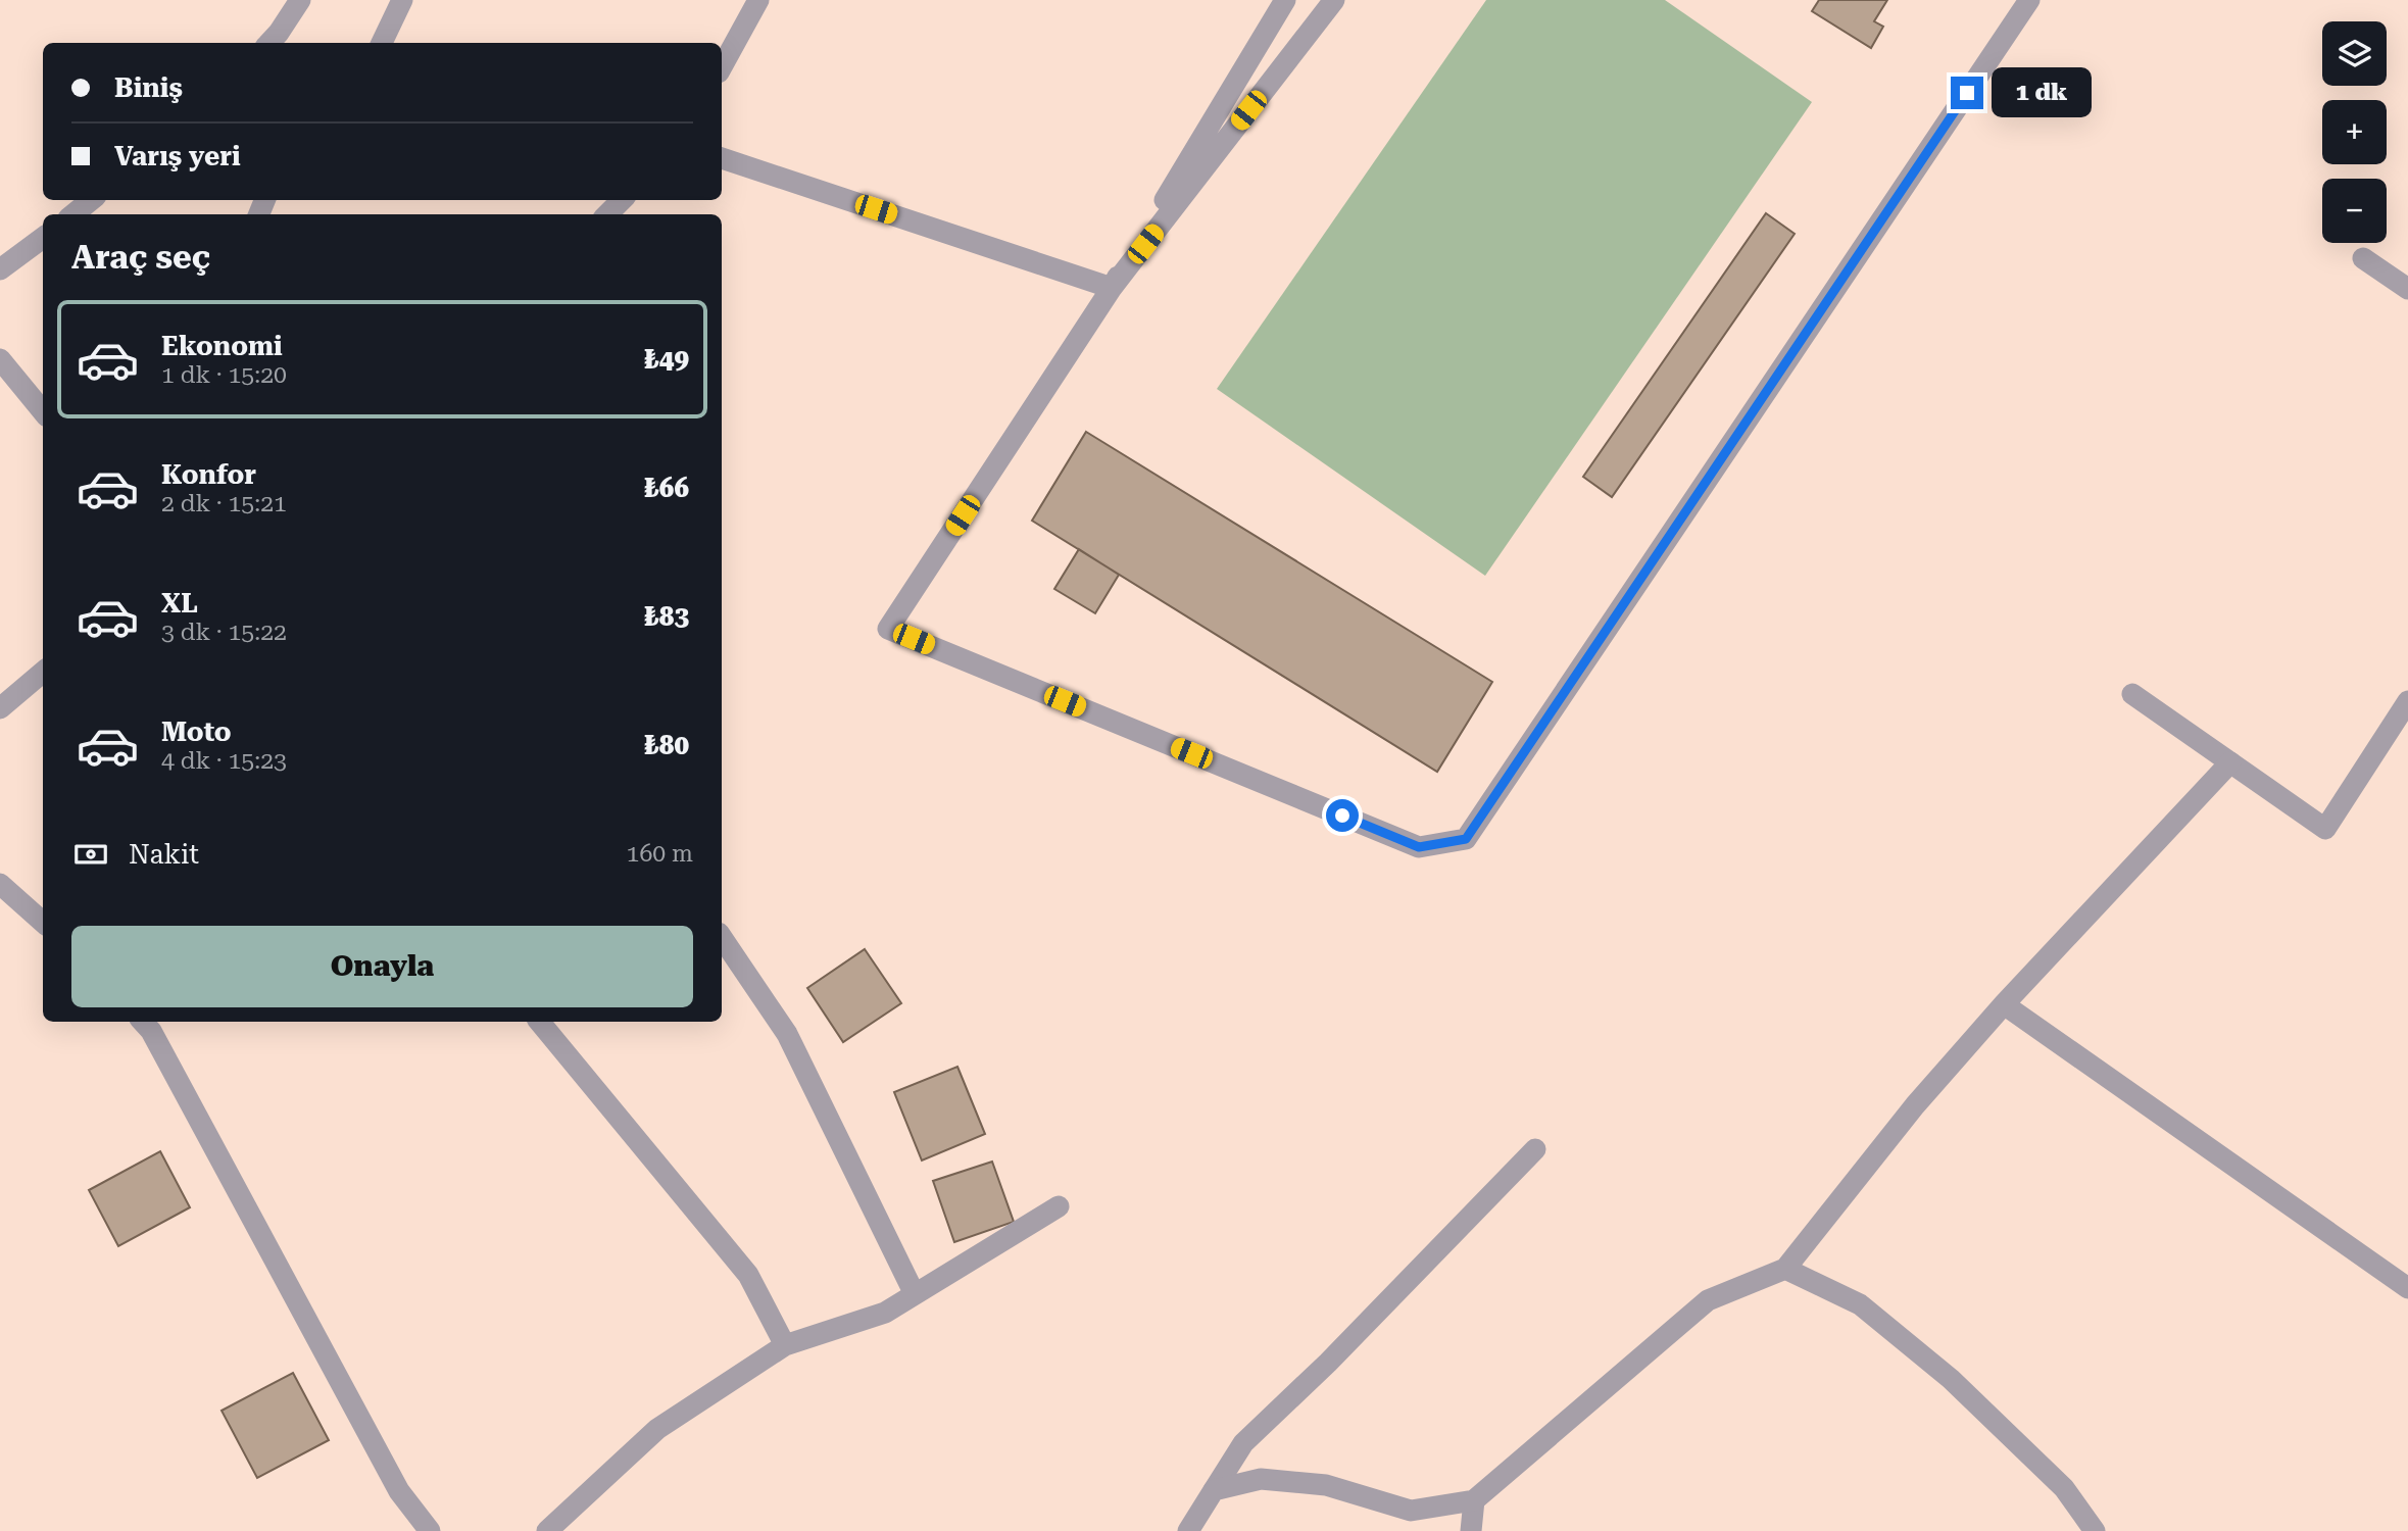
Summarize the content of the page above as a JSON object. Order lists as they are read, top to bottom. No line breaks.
{"page":{"map_buttons":["+","−"],"banner":["Biniş","Varış yeri"],"bubble":"1 dk","heading":"Araç seç","list":[{"name":"Ekonomi","note":"1 dk · 15:20","value":"₺49"},{"name":"Konfor","note":"2 dk · 15:21","value":"₺66"},{"name":"XL","note":"3 dk · 15:22","value":"₺83"},{"name":"Moto","note":"4 dk · 15:23","value":"₺80"}],"pay":["Nakit","160 m"],"buttons":"Onayla"}}
